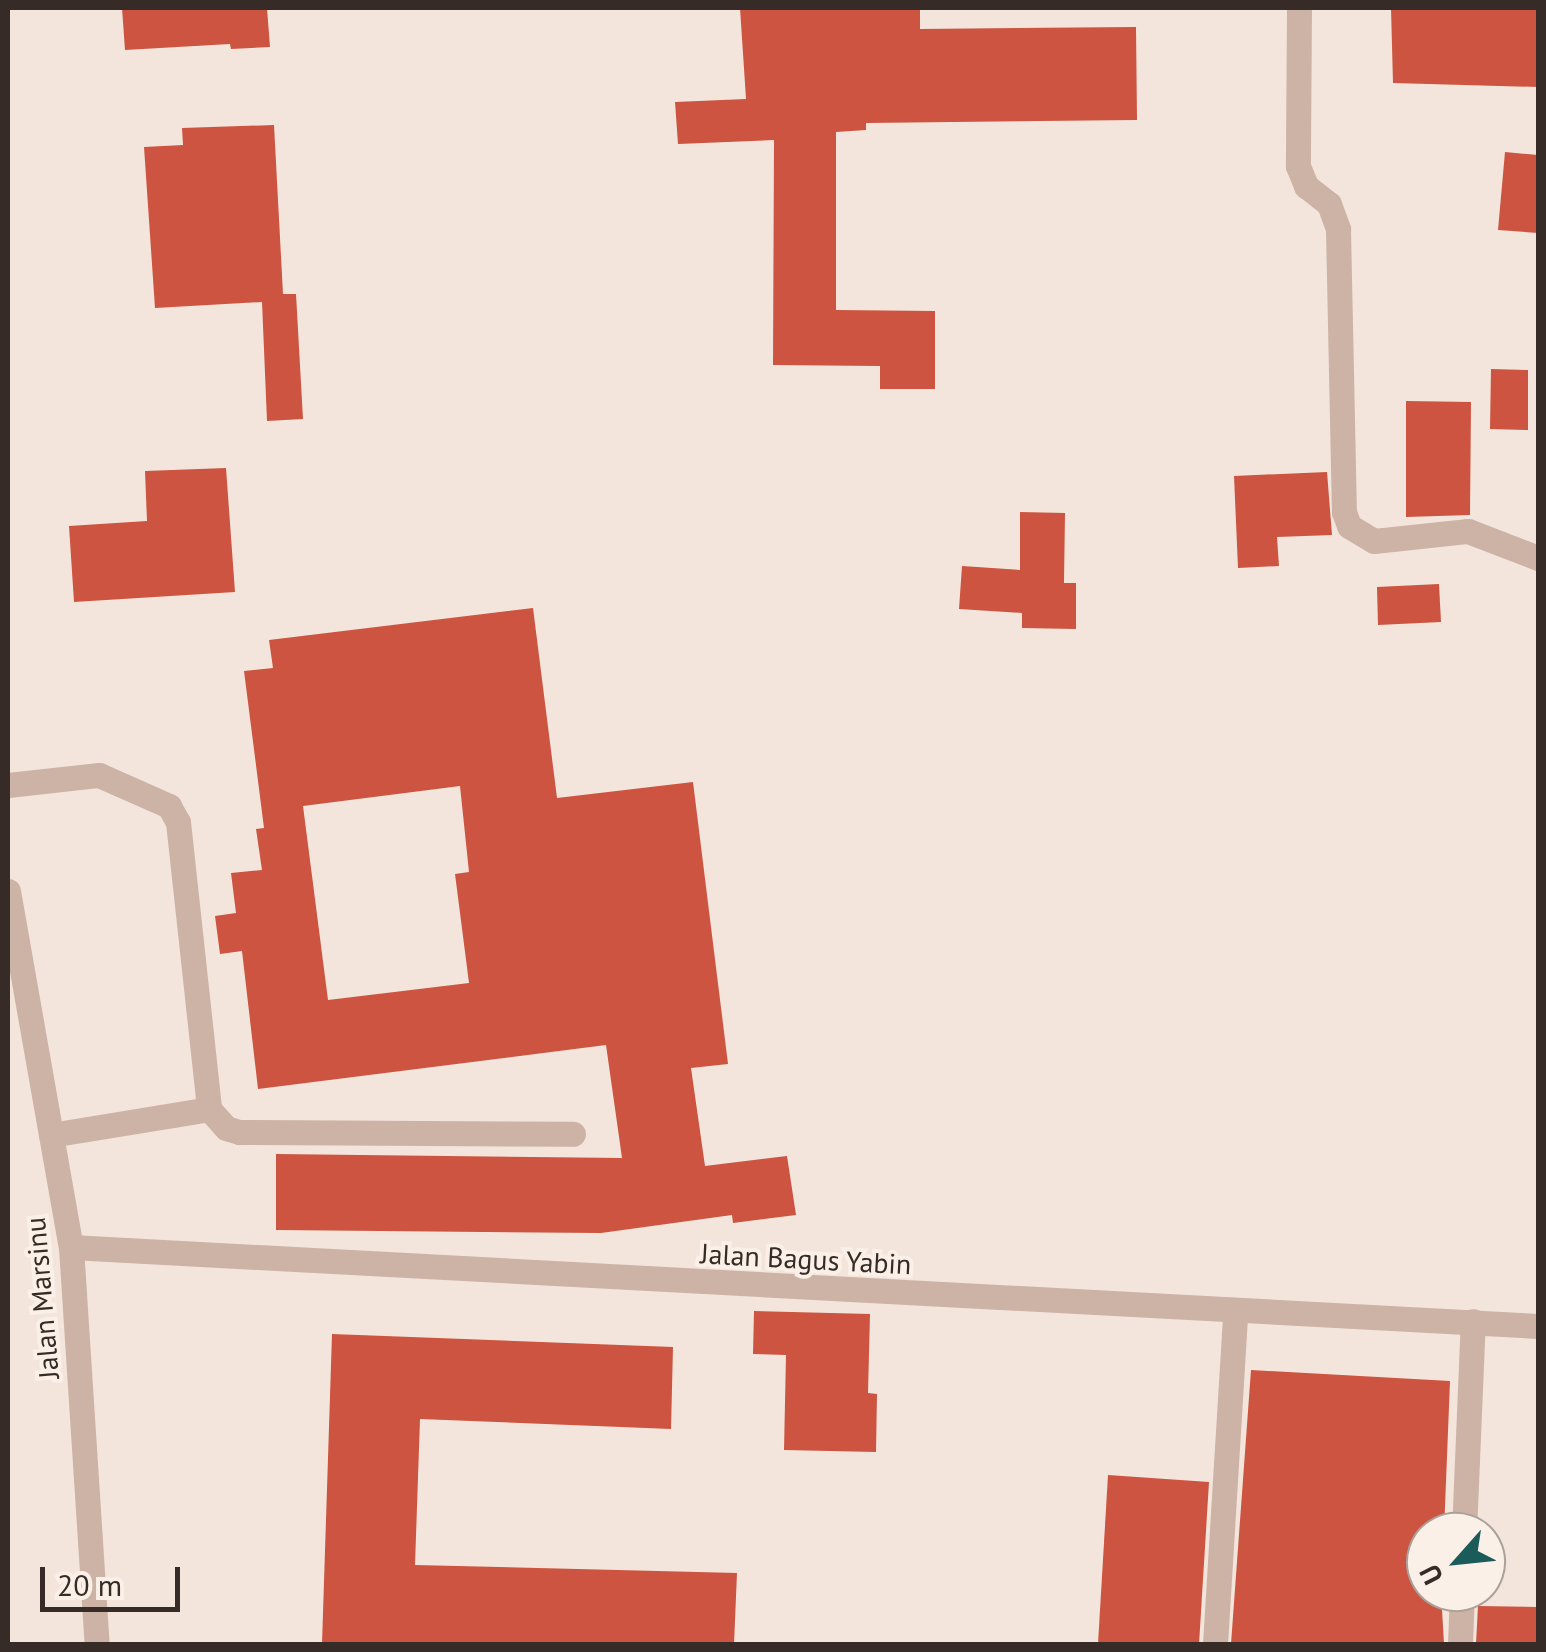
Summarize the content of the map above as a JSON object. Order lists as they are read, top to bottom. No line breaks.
{"streets":{"street":["Jalan Bagus Yabin","Jalan Marsinu"]},"crossings":[["Jalan Bagus Yabin","Jalan Marsinu"]],"scale_bar":"20 m","north":"bottom left"}
